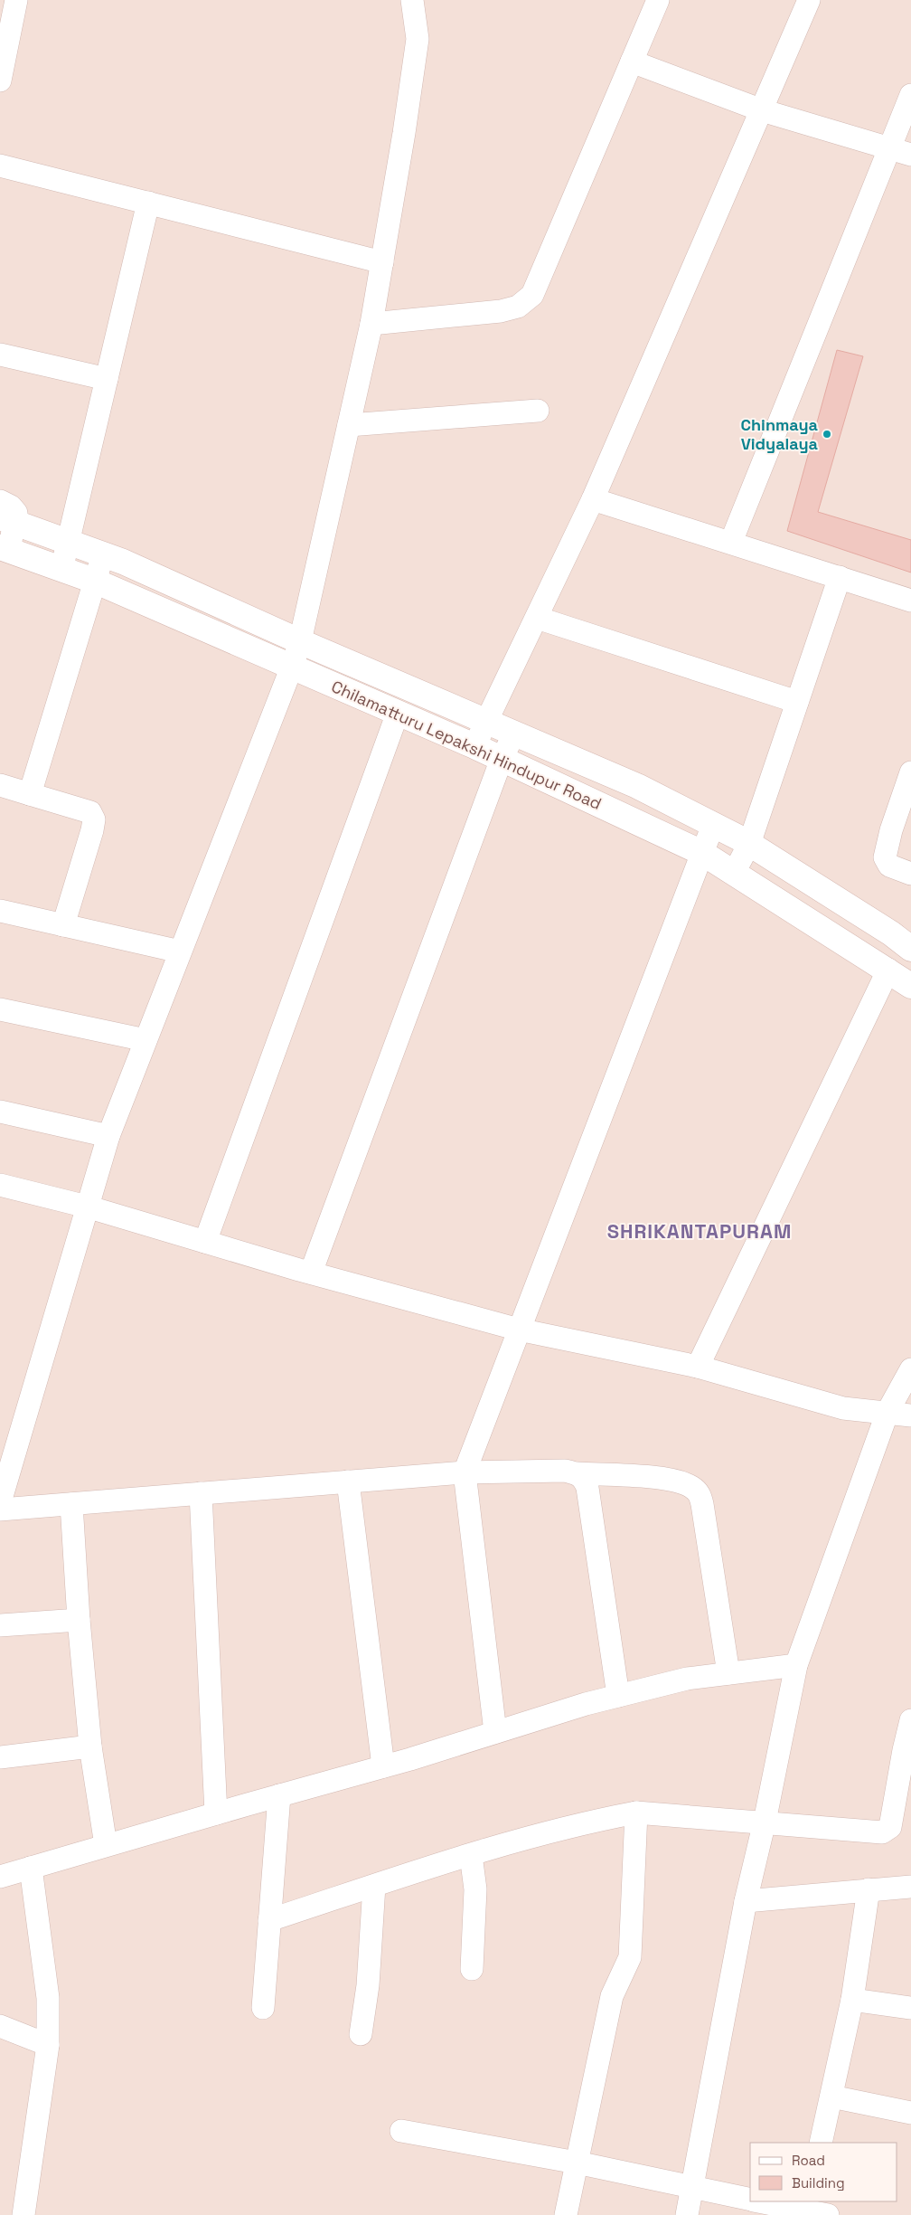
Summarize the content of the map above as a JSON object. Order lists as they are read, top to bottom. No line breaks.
{"streets":{"street":["Chilamatturu Lepakshi Hindupur Road"]},"districts":["SHRIKANTAPURAM"],"places":["Chinmaya Vidyalaya"],"legend":["Road","Building"]}
